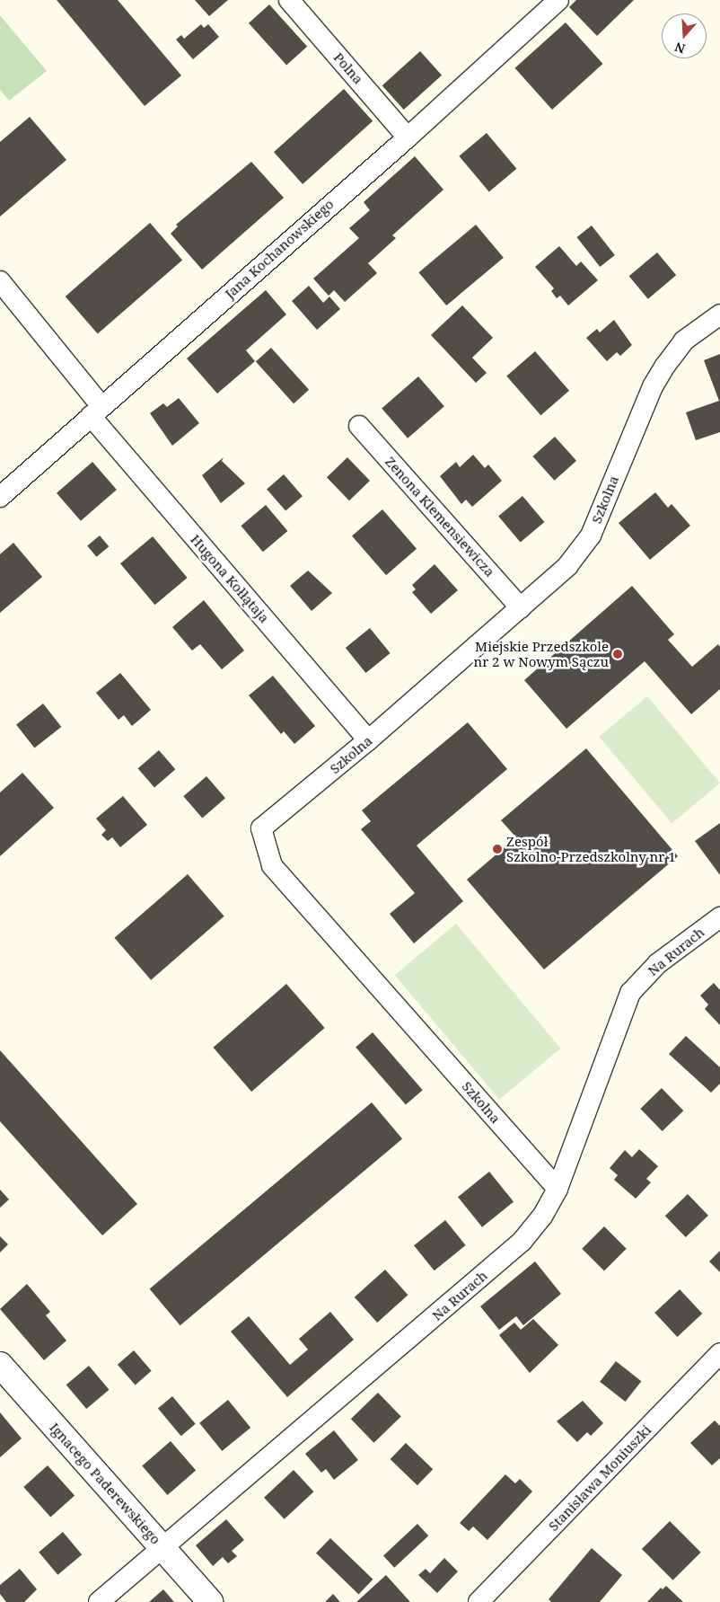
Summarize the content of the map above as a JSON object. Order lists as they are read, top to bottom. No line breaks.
{"streets":{"street":["Polna","Jana Kochanowskiego","Szkolna","Zenona Klemensiewicza","Hugona Kołłątaja","Na Rurach","Stanisława Moniuszki","Ignacego Paderewskiego"]},"crossings":[["Polna","Jana Kochanowskiego"],["Jana Kochanowskiego","Hugona Kołłątaja"],["Szkolna","Zenona Klemensiewicza"],["Szkolna","Hugona Kołłątaja"],["Szkolna","Na Rurach"],["Na Rurach","Ignacego Paderewskiego"]],"places":["Miejskie Przedszkole nr 2 w Nowym Sączu","Zespół Szkolno-Przedszkolny nr 1"],"north":"bottom"}
